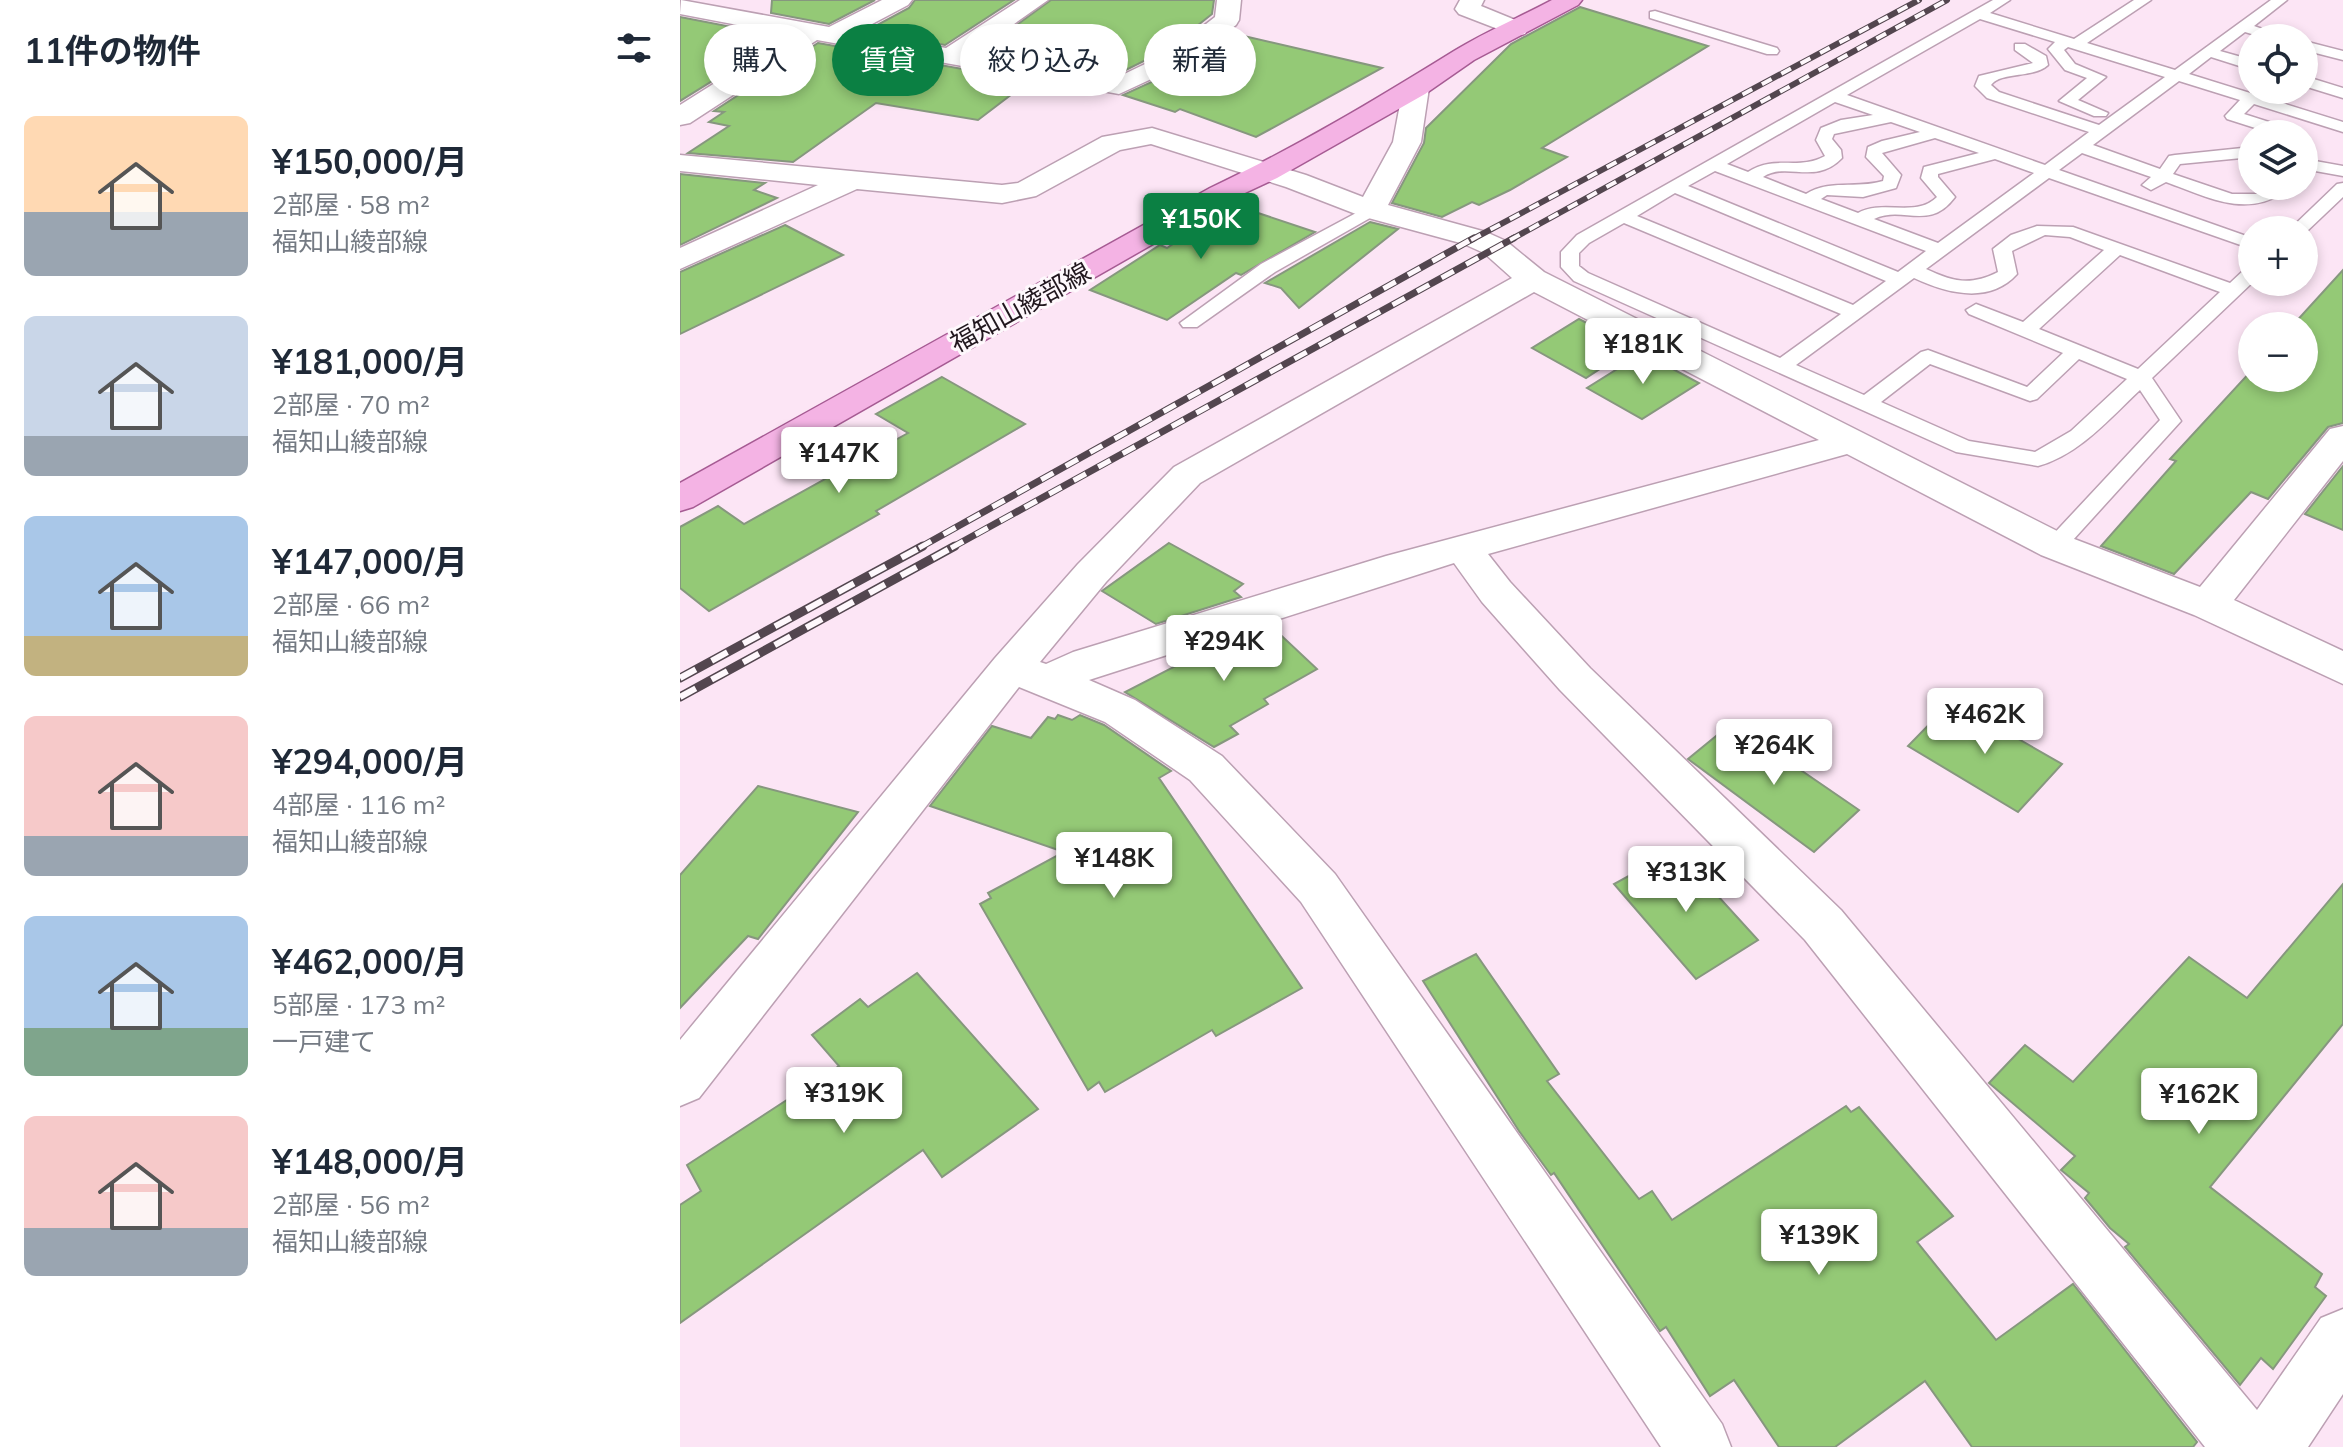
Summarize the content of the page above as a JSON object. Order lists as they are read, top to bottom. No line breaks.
{"streets":{"main road":["福知山綾部線"]},"page":{"heading":"11件の物件","map_buttons":["+","−"],"chip":["購入","賃貸","絞り込み","新着"],"list":[{"name":"¥150,000/月","note":"2部屋 · 58 m² · 福知山綾部線"},{"name":"¥181,000/月","note":"2部屋 · 70 m² · 福知山綾部線"},{"name":"¥147,000/月","note":"2部屋 · 66 m² · 福知山綾部線"},{"name":"¥294,000/月","note":"4部屋 · 116 m² · 福知山綾部線"},{"name":"¥462,000/月","note":"5部屋 · 173 m² · 一戸建て"},{"name":"¥148,000/月","note":"2部屋 · 56 m² · 福知山綾部線"}],"price":["¥150K","¥181K","¥147K","¥294K","¥462K","¥264K","¥148K","¥313K","¥319K","¥162K","¥139K"]}}
